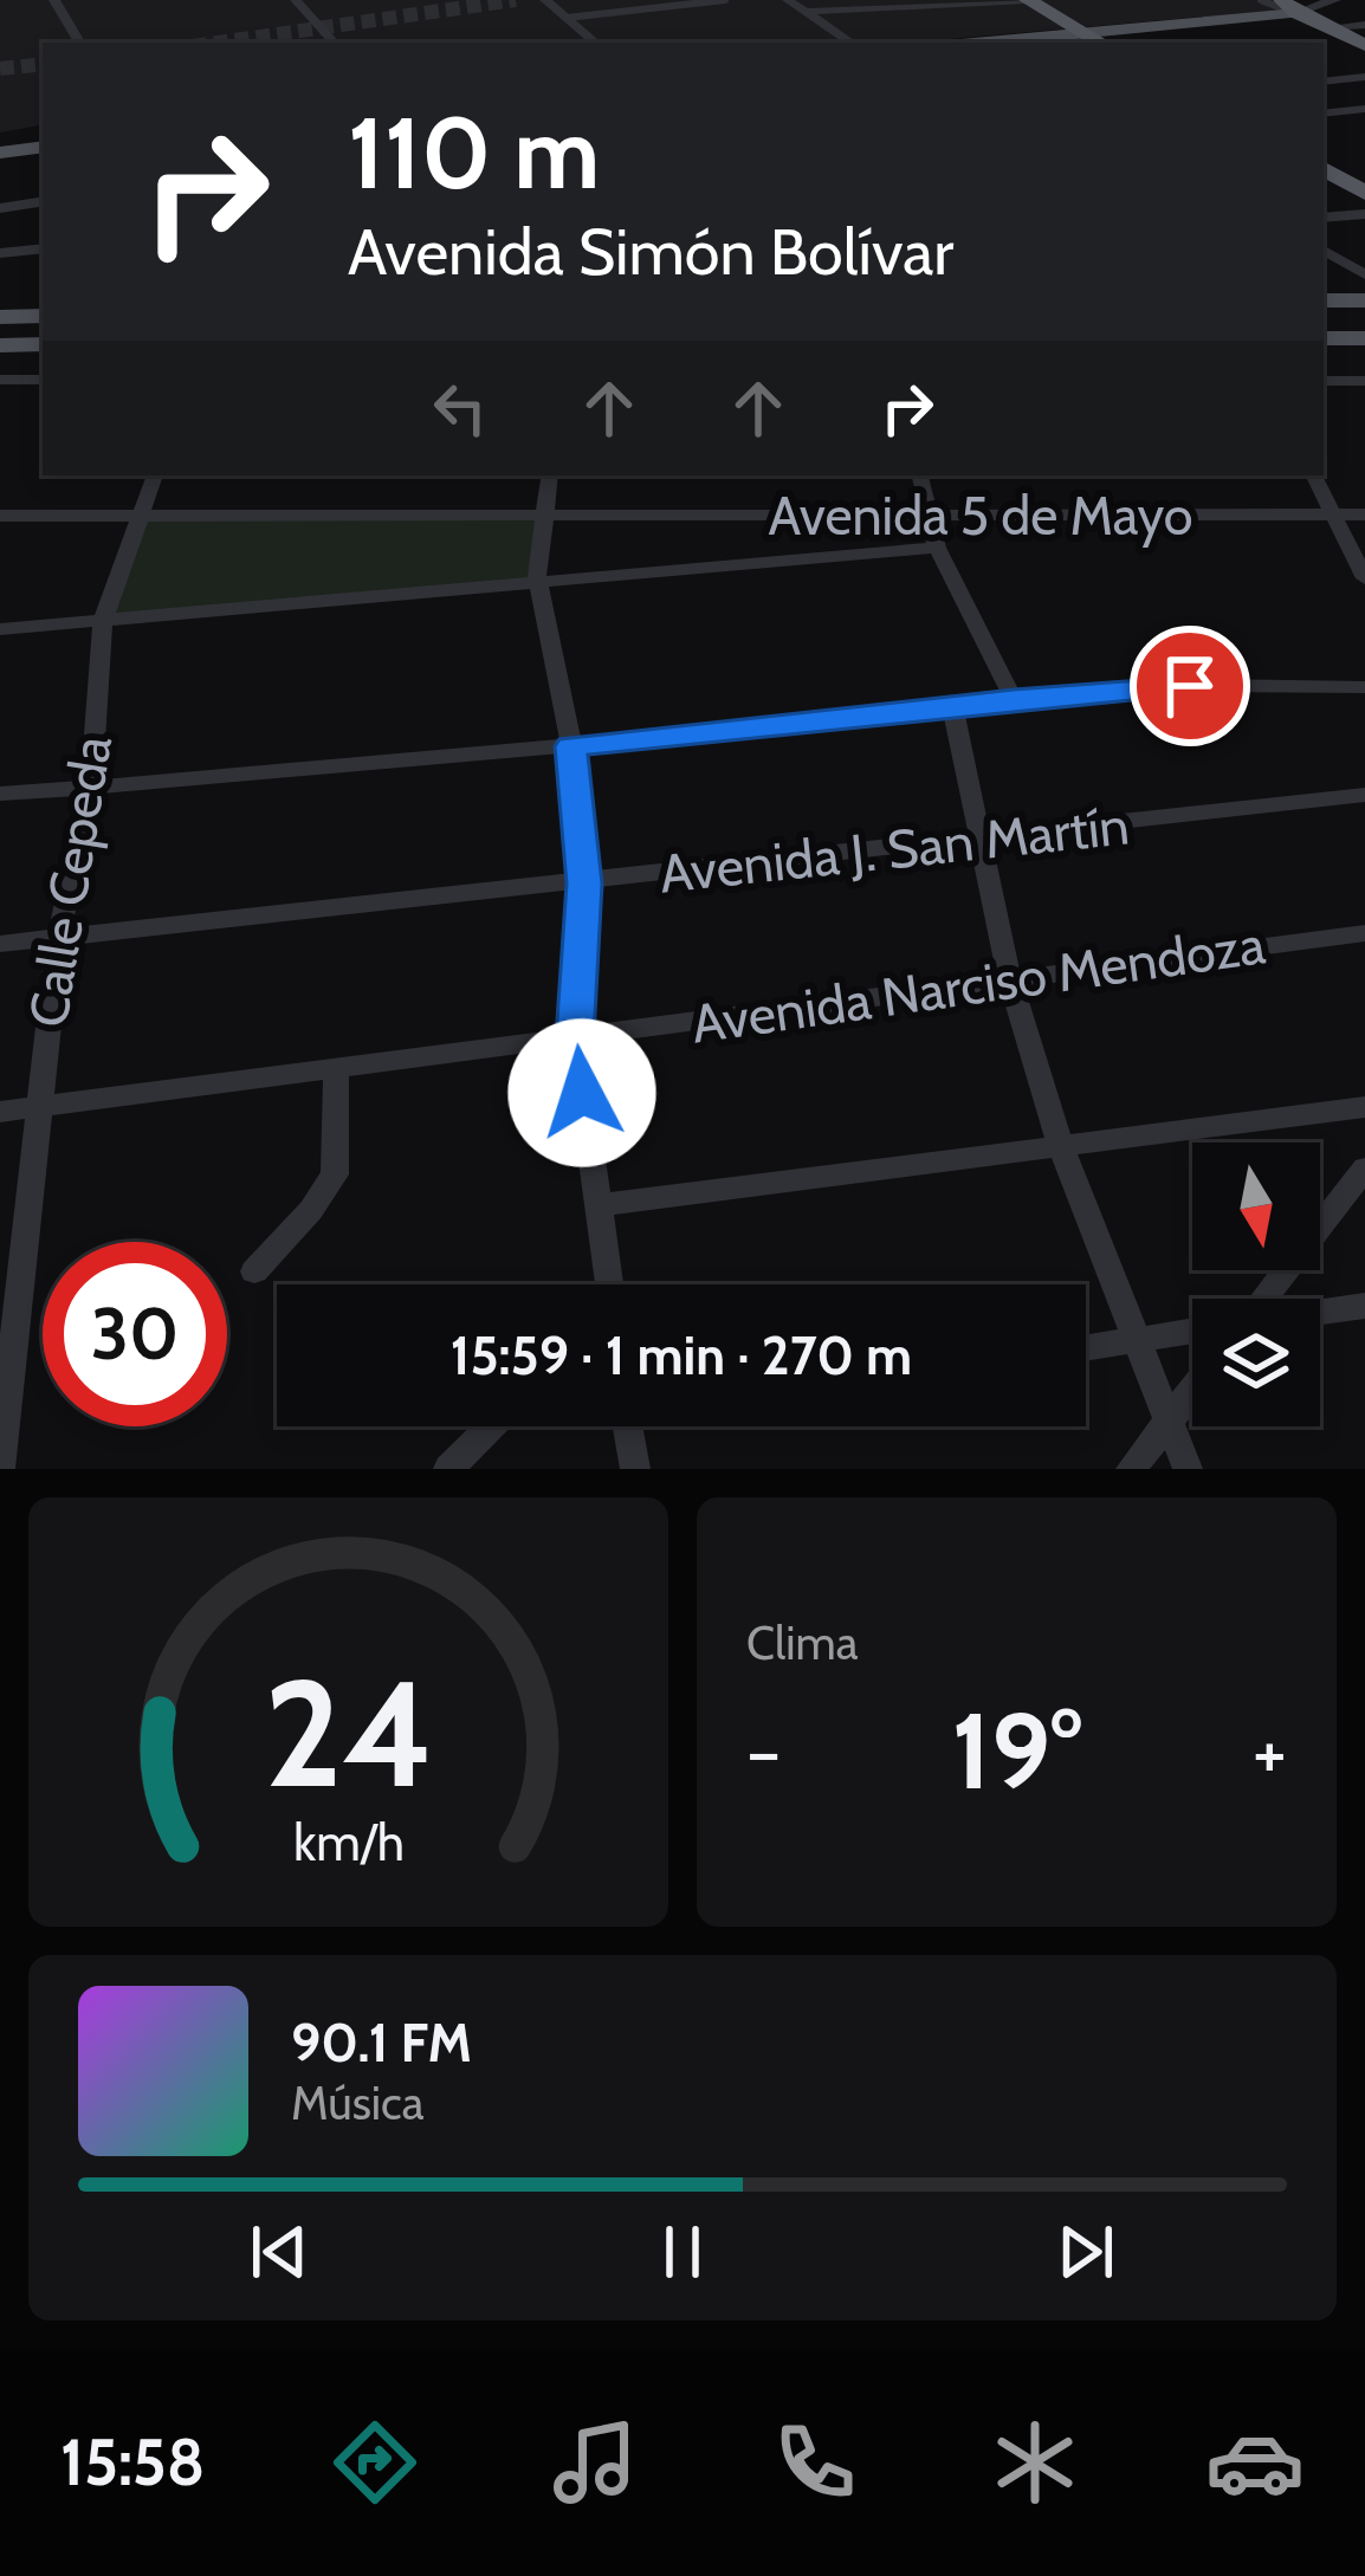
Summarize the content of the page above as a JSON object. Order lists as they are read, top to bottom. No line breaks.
{"streets":{"street":["Avenida 5 de Mayo","Avenida J. San Martín","Calle Cepeda","Avenida Narciso Mendoza"]},"crossings":[["Avenida 5 de Mayo","Calle Cepeda"],["Avenida J. San Martín","Calle Cepeda"],["Calle Cepeda","Avenida Narciso Mendoza"]],"north":"bottom","page":{"turn":["110 m","Avenida Simón Bolívar"],"limit":"30","trip":"15:59 · 1 min · 270 m","tile":"Clima","heat":["−","19°","+"],"song":["90.1 FM","Música"],"tabs":"15:58","gauge":["24","km/h"]}}
